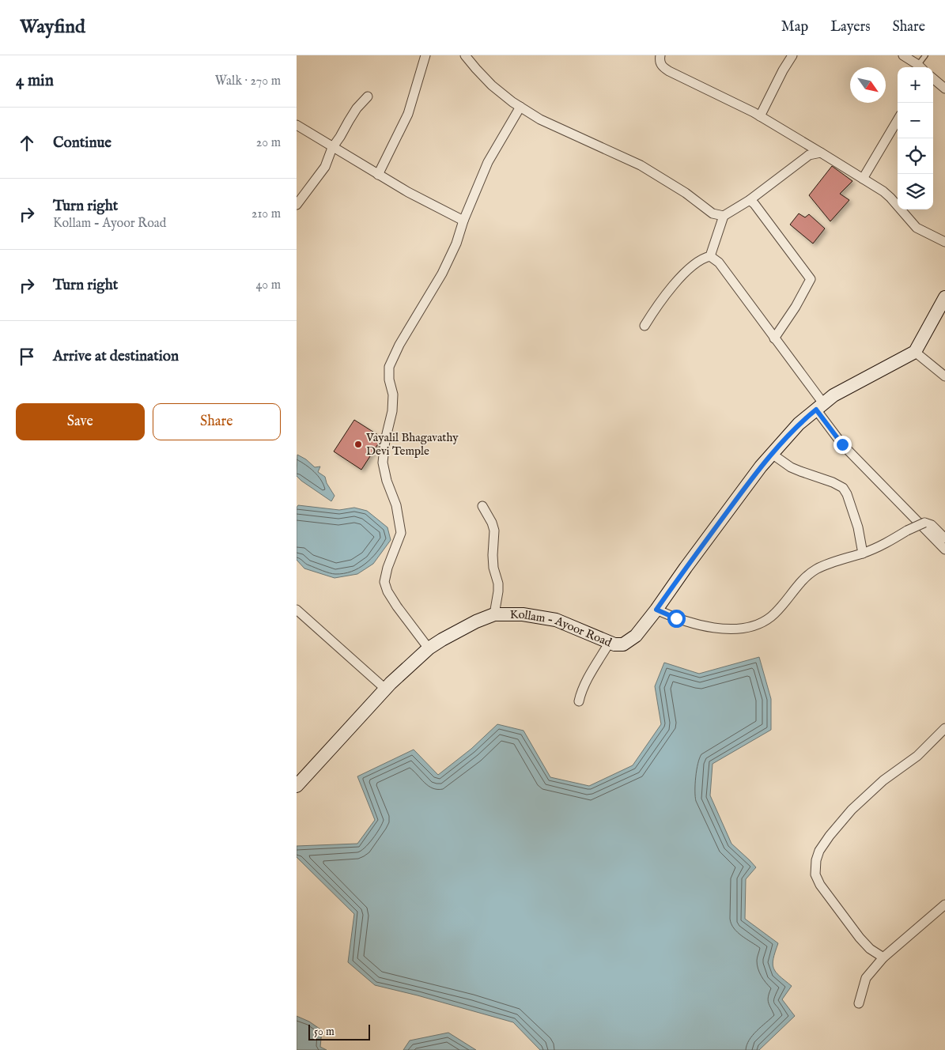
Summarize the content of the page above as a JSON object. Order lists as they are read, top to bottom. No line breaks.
{"streets":{"main road":["Kollam - Ayoor Road"]},"places":["Vayalil Bhagavathy Devi Temple"],"scale_bar":"50 m","north":"bottom right","page":{"header":"Wayfind","nav":["Map","Layers","Share"],"heading":["4 min","Walk · 270 m"],"map_buttons":["+","−"],"list":[["Continue","20 m"],["Turn right","Kollam - Ayoor Road","210 m"],["Turn right","40 m"],"Arrive at destination"],"buttons":["Save","Share"],"scale":"50 m"}}
